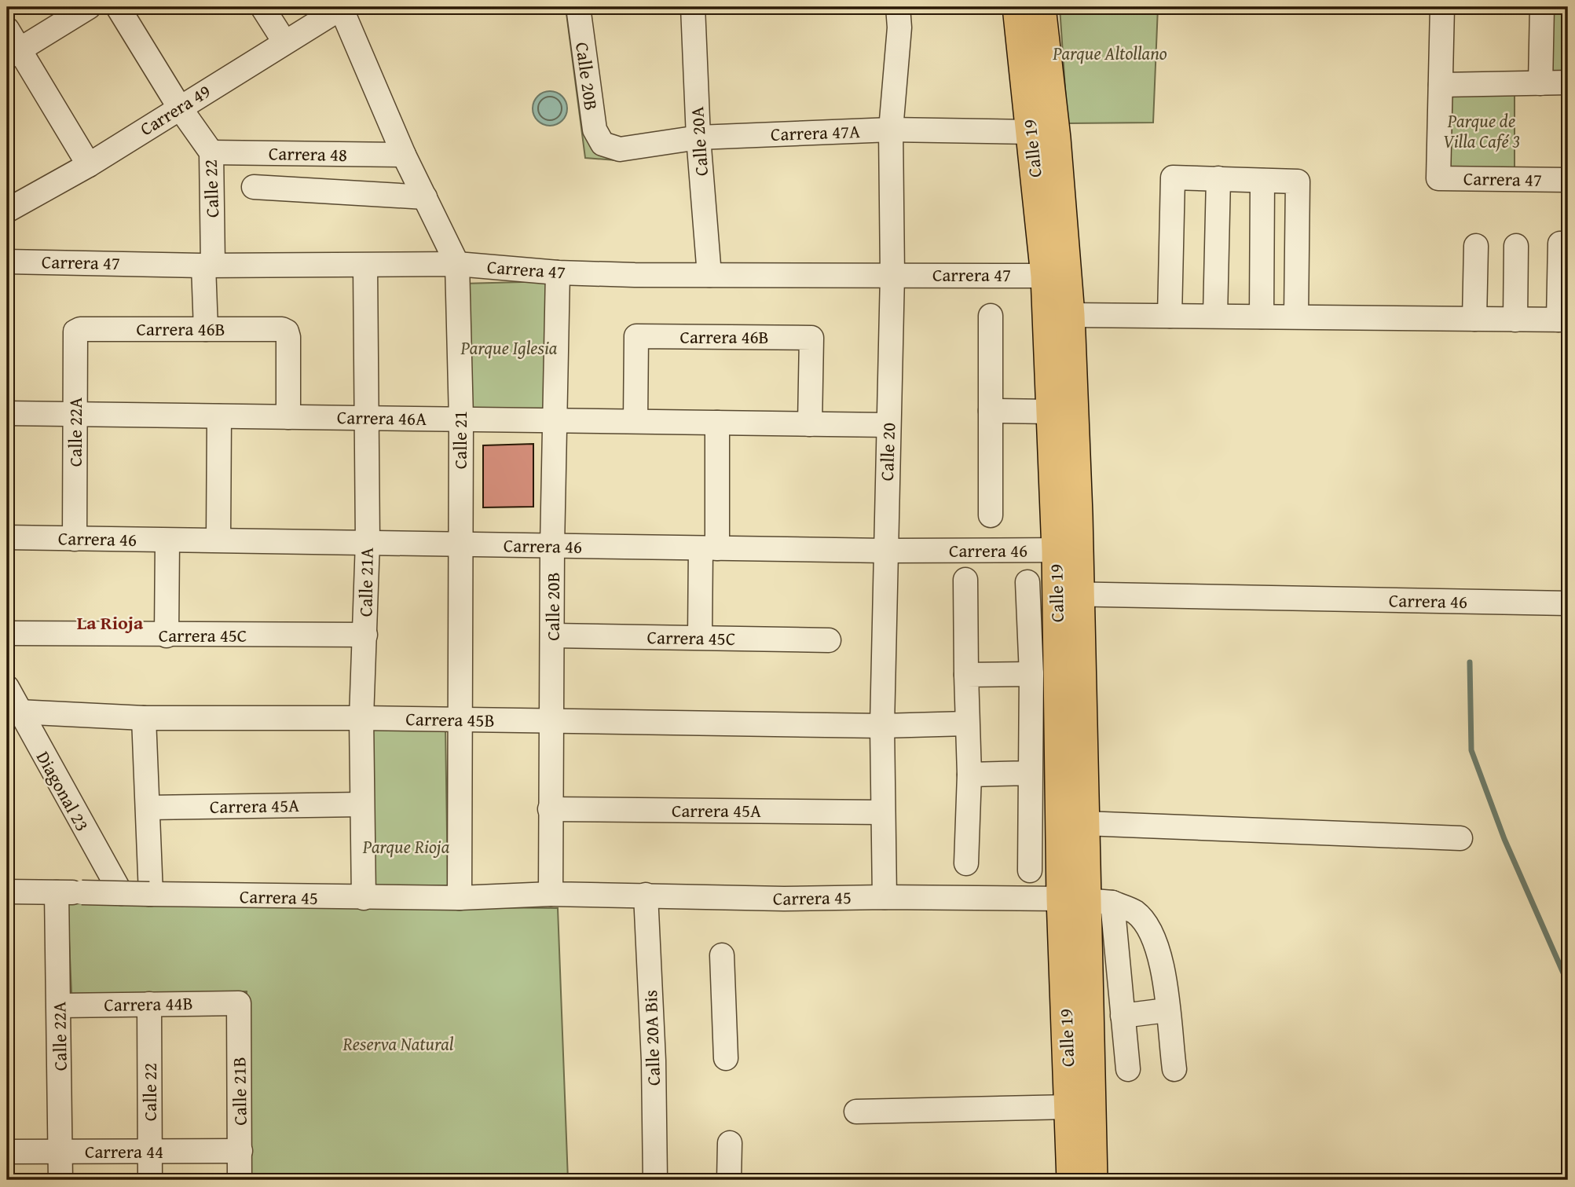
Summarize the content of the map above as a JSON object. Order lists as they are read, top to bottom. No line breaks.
{"streets":{"main road":["Calle 19"],"street":["Calle 20B","Carrera 49","Carrera 47A","Calle 20A","Carrera 48","Carrera 47","Calle 22","Carrera 46B","Carrera 46A","Calle 22A","Calle 21","Calle 20","Carrera 46","Calle 21A","Carrera 45C","Carrera 45B","Diagonal 23","Carrera 45A","Carrera 45","Carrera 44B","Calle 20A Bis","Calle 21B","Carrera 44"]},"crossings":[["Calle 20B","Carrera 47A"],["Calle 20B","Carrera 47"],["Calle 20B","Carrera 46A"],["Calle 20B","Carrera 46"],["Calle 20B","Carrera 45C"],["Calle 20B","Carrera 45B"],["Calle 20B","Carrera 45A"],["Calle 20B","Carrera 45"],["Carrera 49","Calle 22"],["Carrera 49","Calle 21"],["Carrera 47A","Calle 20A"],["Carrera 47A","Calle 19"],["Carrera 47A","Calle 20"],["Calle 20A","Carrera 47"],["Calle 19","Carrera 47"],["Calle 19","Carrera 46"],["Calle 19","Carrera 45"],["Carrera 48","Calle 22"],["Carrera 48","Calle 21"],["Carrera 47","Calle 22"],["Carrera 47","Calle 21"],["Carrera 47","Calle 20"],["Carrera 47","Calle 21A"],["Calle 22","Carrera 46B"],["Calle 22","Carrera 44B"],["Calle 22","Carrera 44"],["Carrera 46B","Carrera 46A"],["Carrera 46B","Calle 22A"],["Carrera 46A","Calle 22A"],["Carrera 46A","Calle 21"],["Carrera 46A","Calle 20"],["Carrera 46A","Calle 21A"],["Calle 22A","Carrera 46"],["Calle 22A","Carrera 45"],["Calle 22A","Carrera 44B"],["Calle 22A","Carrera 44"],["Calle 21","Carrera 46"],["Calle 21","Carrera 45B"],["Calle 21","Carrera 45"],["Calle 20","Carrera 46"],["Calle 20","Carrera 45B"],["Calle 20","Carrera 45A"],["Calle 20","Carrera 45"],["Carrera 46","Calle 21A"],["Calle 21A","Carrera 45C"],["Calle 21A","Carrera 45B"],["Calle 21A","Carrera 45A"],["Calle 21A","Carrera 45"],["Carrera 45B","Diagonal 23"],["Carrera 45","Calle 20A Bis"],["Carrera 44B","Calle 21B"],["Calle 21B","Carrera 44"]],"districts":["La Rioja"],"parks":["Parque Altollano","Parque de Villa Café 3","Parque Iglesia","Parque Rioja","Reserva Natural"]}
